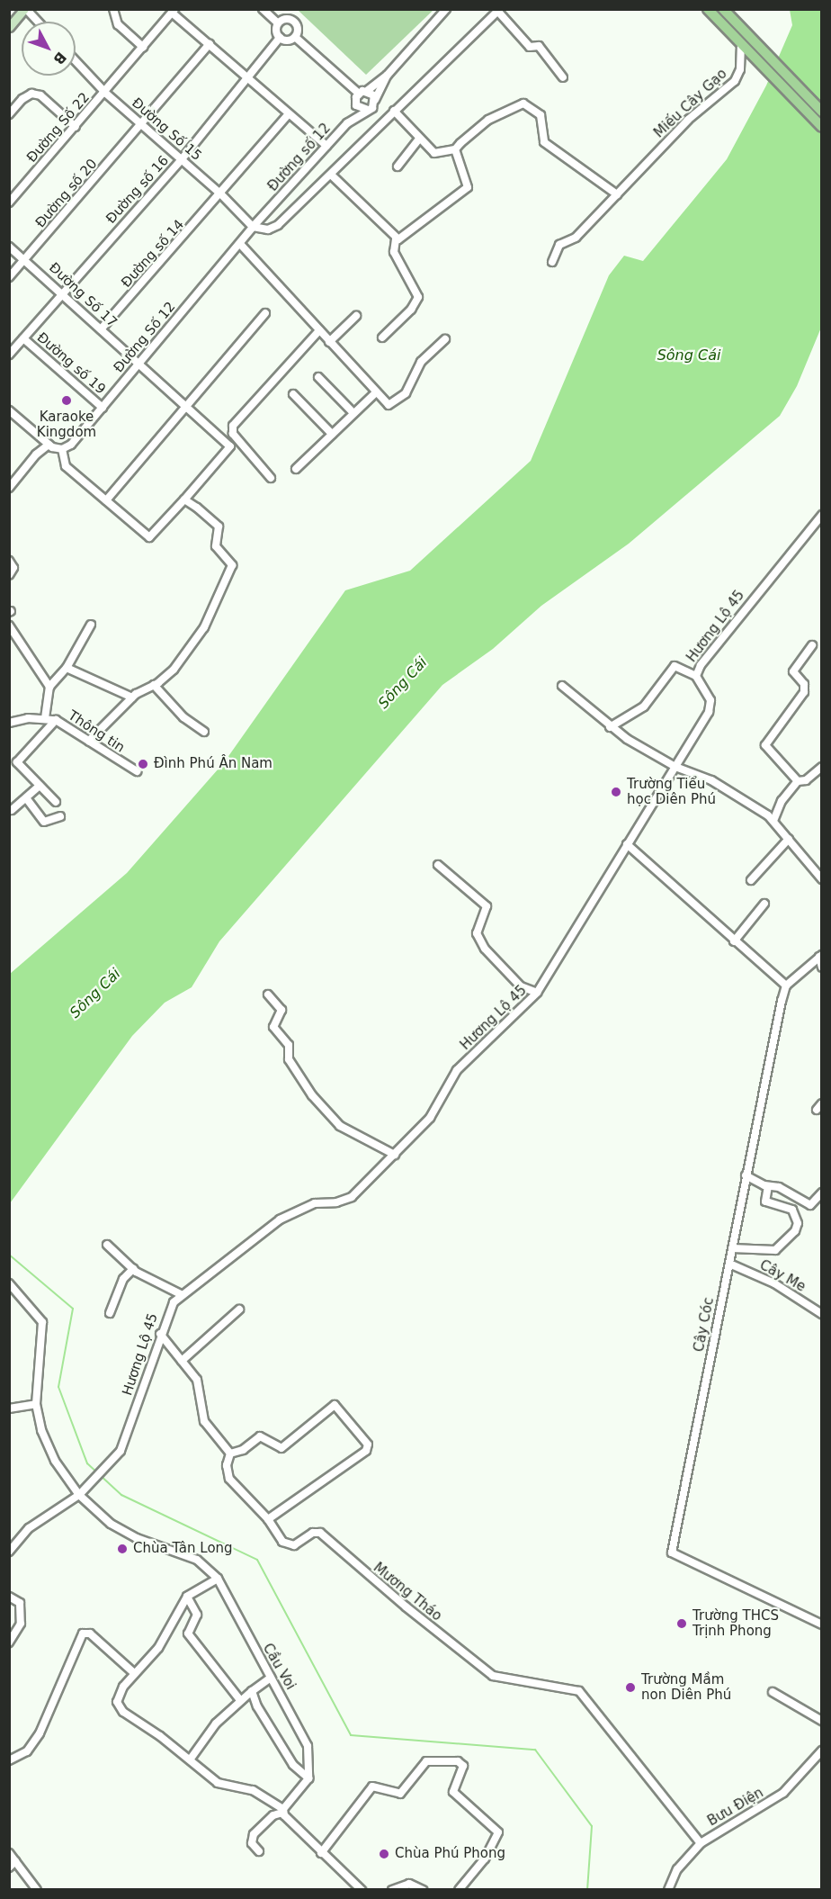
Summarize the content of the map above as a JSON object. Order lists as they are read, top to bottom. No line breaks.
{"streets":{"street":["Miếu Cây Gạo","Đường Số 22","Đường Số 15","Đường số 12","Đường số 16","Đường số 20","Đường số 14","Đường Số 17","Đường Số 12","Đường số 19","Hương Lộ 45","Thông tin","Cây Me","Cây Cóc","Mương Tháo","Cầu Voi","Bưu Điện"]},"crossings":[["Đường Số 22","Đường Số 15"],["Đường Số 15","Đường số 12"],["Đường Số 15","Đường số 16"],["Đường Số 15","Đường số 20"],["Đường Số 15","Đường số 14"],["Đường Số 15","Đường Số 12"],["Đường số 12","Đường Số 12"],["Đường số 16","Đường Số 17"],["Đường số 16","Đường số 19"],["Đường số 20","Đường Số 17"],["Đường số 14","Đường Số 17"],["Đường Số 17","Đường Số 12"],["Đường Số 12","Đường số 19"],["Hương Lộ 45","Cầu Voi"],["Cây Me","Cây Cóc"],["Mương Tháo","Bưu Điện"]],"water":["Sông Cái"],"places":["Karaoke Kingdom","Đình Phú Ân Nam","Trường Tiểu học Diên Phú","Chùa Tân Long","Trường THCS Trịnh Phong","Trường Mầm non Diên Phú","Chùa Phú Phong"],"north":"bottom right"}
